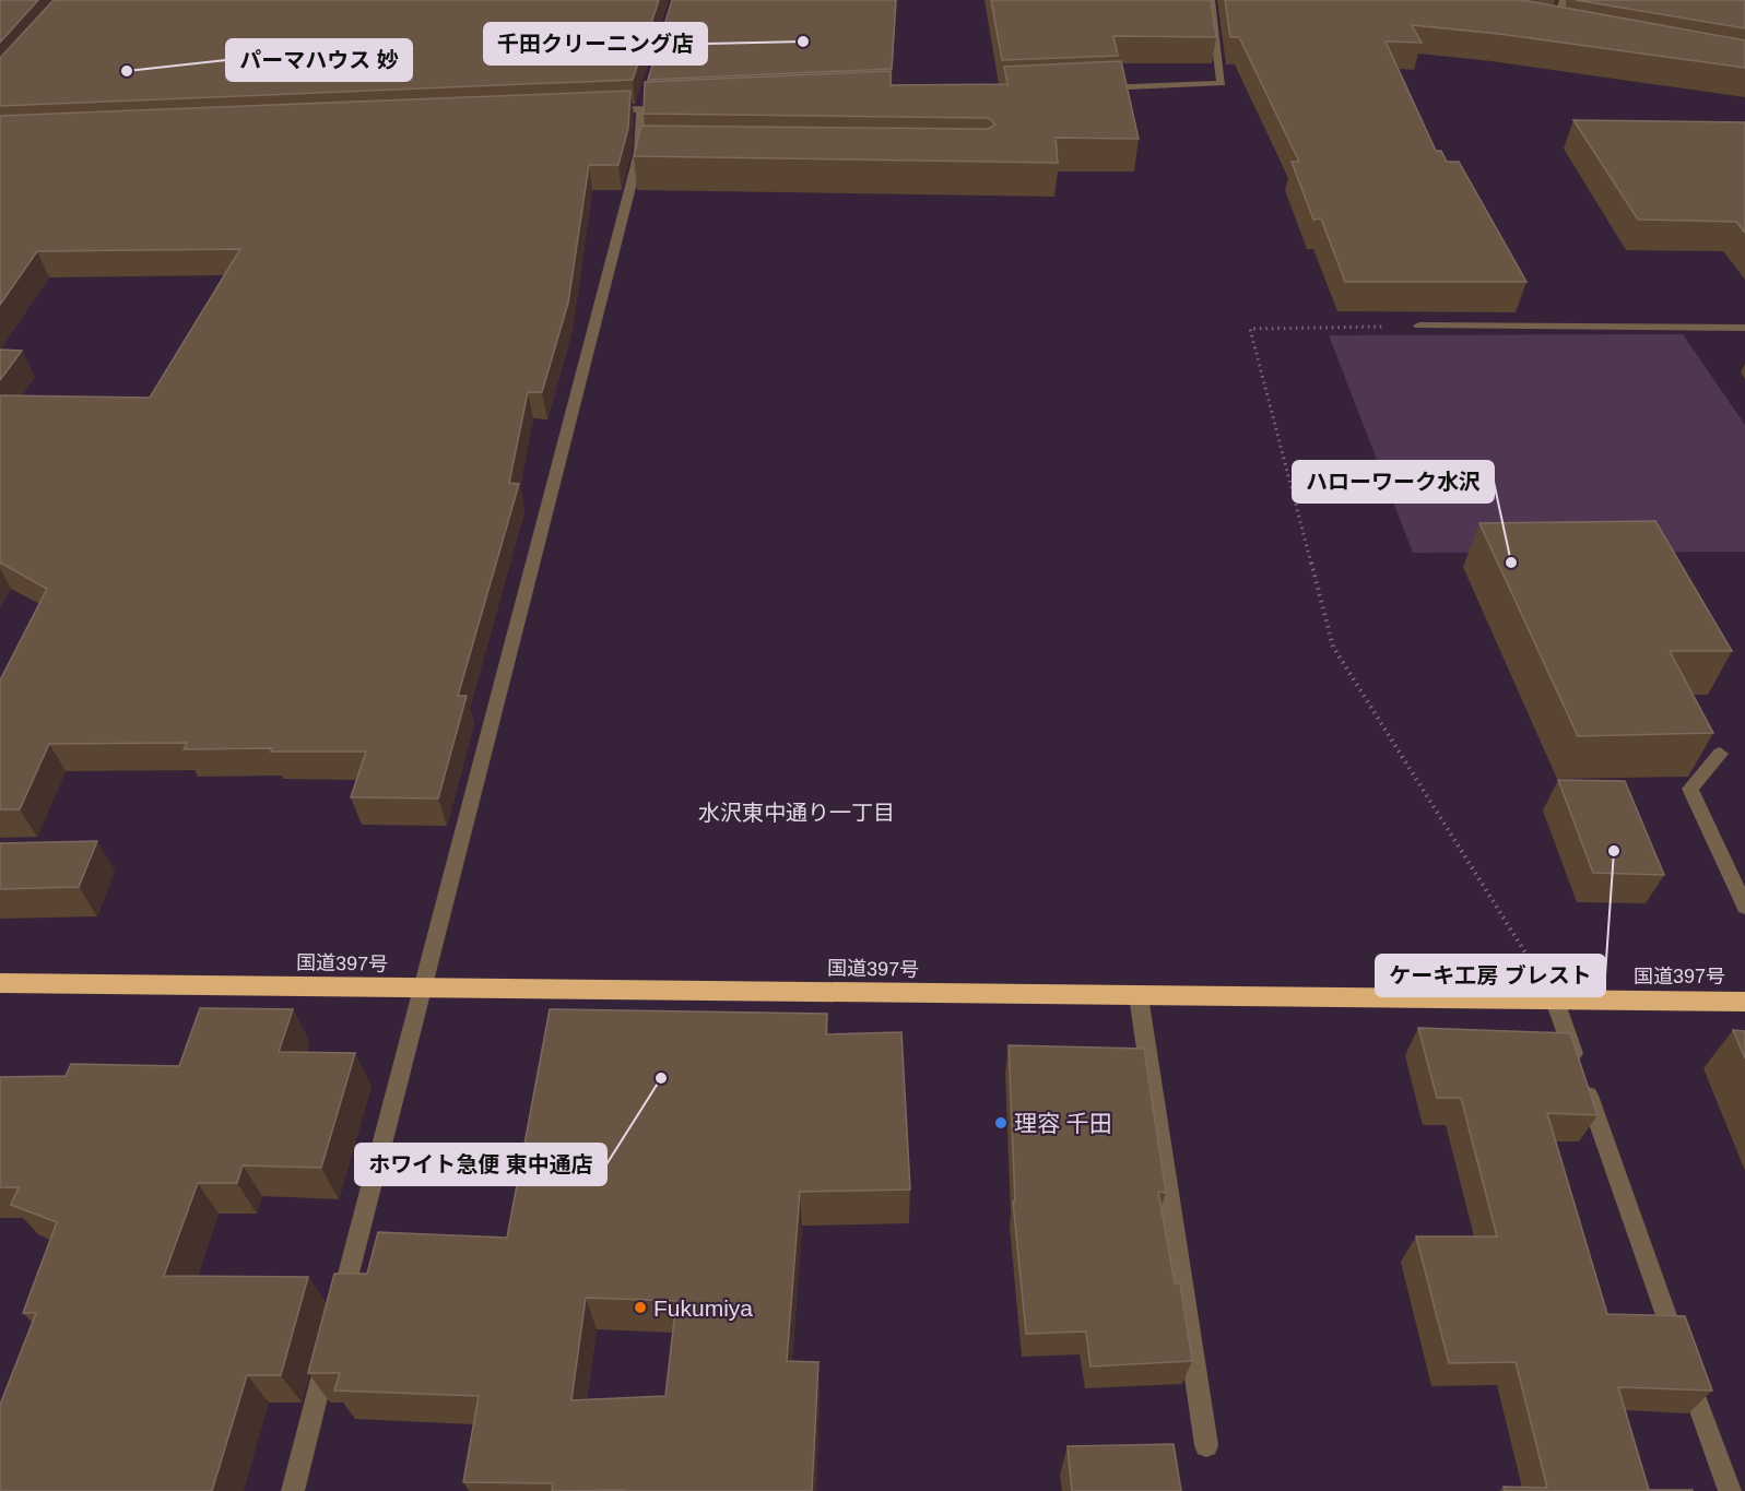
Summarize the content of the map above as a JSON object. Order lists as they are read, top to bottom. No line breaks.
{"streets":{"highway":["国道397号"]},"districts":["水沢東中通り一丁目"],"places":["千田クリーニング店","パーマハウス 妙","ハローワーク水沢","ケーキ工房 ブレスト","ホワイト急便 東中通店","理容 千田","Fukumiya"]}
